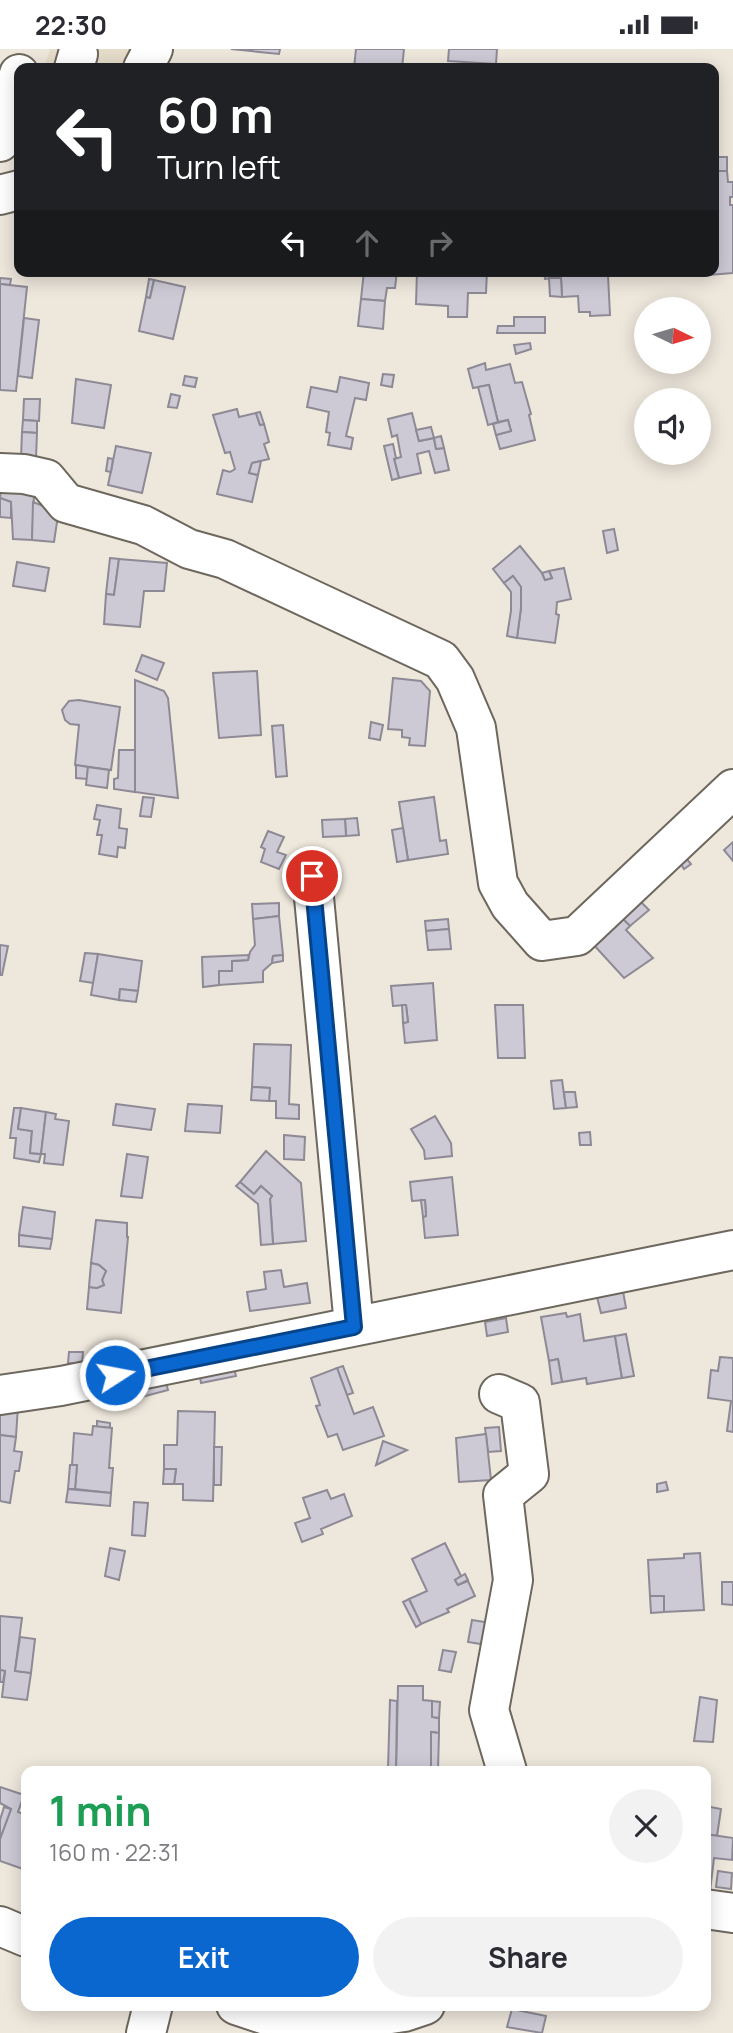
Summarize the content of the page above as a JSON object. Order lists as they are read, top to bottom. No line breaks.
{"north":"right","page":{"status":"22:30","turn":["60 m","Turn left"],"heading":["1 min","160 m · 22:31"],"buttons":["Exit","Share"]}}
